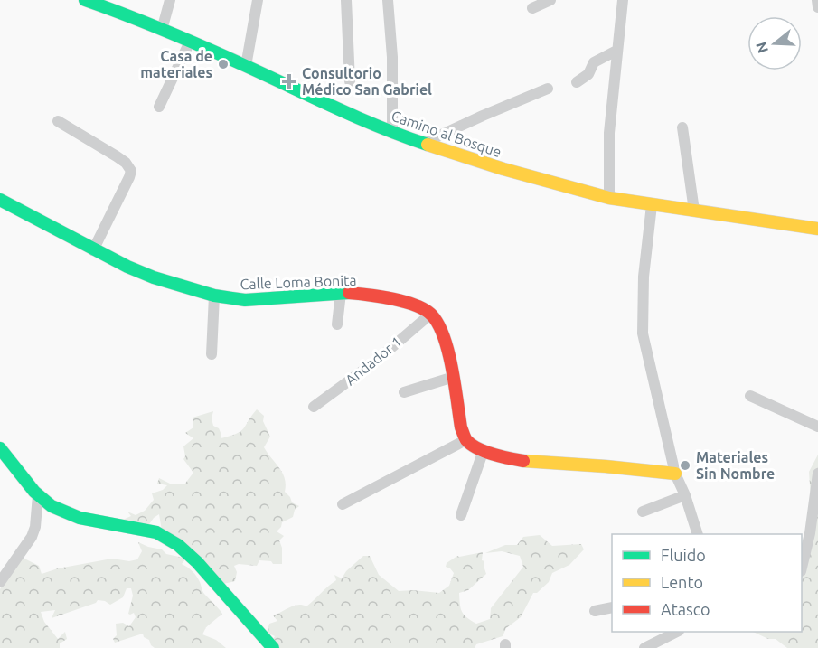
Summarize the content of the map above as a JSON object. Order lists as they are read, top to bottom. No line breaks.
{"streets":{"street":["Camino al Bosque","Calle Loma Bonita","Andador 1"]},"crossings":[["Calle Loma Bonita","Andador 1"]],"places":{"other":["Casa de materiales","Materiales Sin Nombre"],"health":["Consultorio Médico San Gabriel"]},"legend":["Fluido","Lento","Atasco"],"north":"left"}
